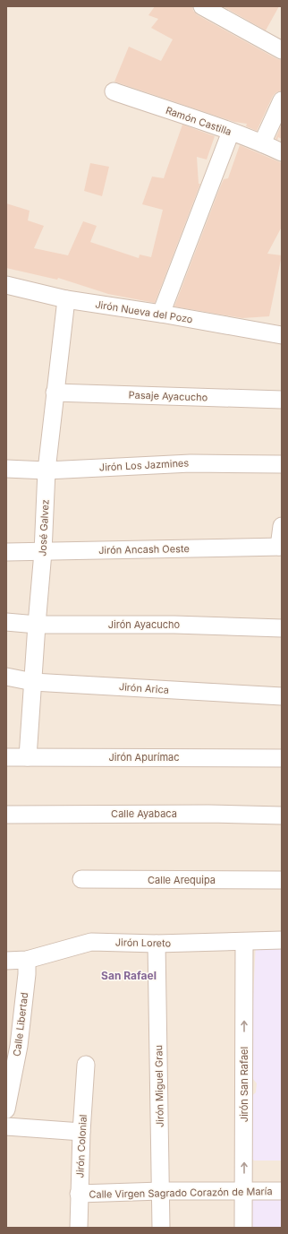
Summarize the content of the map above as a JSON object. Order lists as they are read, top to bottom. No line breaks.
{"streets":{"street":["Ramón Castilla","Jirón Nueva del Pozo","Pasaje Ayacucho","Jirón Los Jazmines","José Galvez","Jirón Ancash Oeste","Jirón Ayacucho","Jirón Arica","Jirón Apurímac","Calle Ayabaca","Calle Arequipa","Jirón Loreto","Calle Libertad","Jirón San Rafael","Jirón Miguel Grau","Jirón Colonial","Calle Virgen Sagrado Corazón de María"]},"crossings":[["Jirón Nueva del Pozo","José Galvez"],["Pasaje Ayacucho","José Galvez"],["Jirón Los Jazmines","José Galvez"],["José Galvez","Jirón Ancash Oeste"],["José Galvez","Jirón Ayacucho"],["José Galvez","Jirón Arica"],["José Galvez","Jirón Apurímac"],["Jirón Loreto","Calle Libertad"],["Jirón Loreto","Jirón San Rafael"],["Jirón Loreto","Jirón Miguel Grau"],["Jirón San Rafael","Calle Virgen Sagrado Corazón de María"],["Jirón Miguel Grau","Calle Virgen Sagrado Corazón de María"],["Jirón Colonial","Calle Virgen Sagrado Corazón de María"]],"one_way":["Jirón San Rafael"],"districts":["San Rafael"]}
